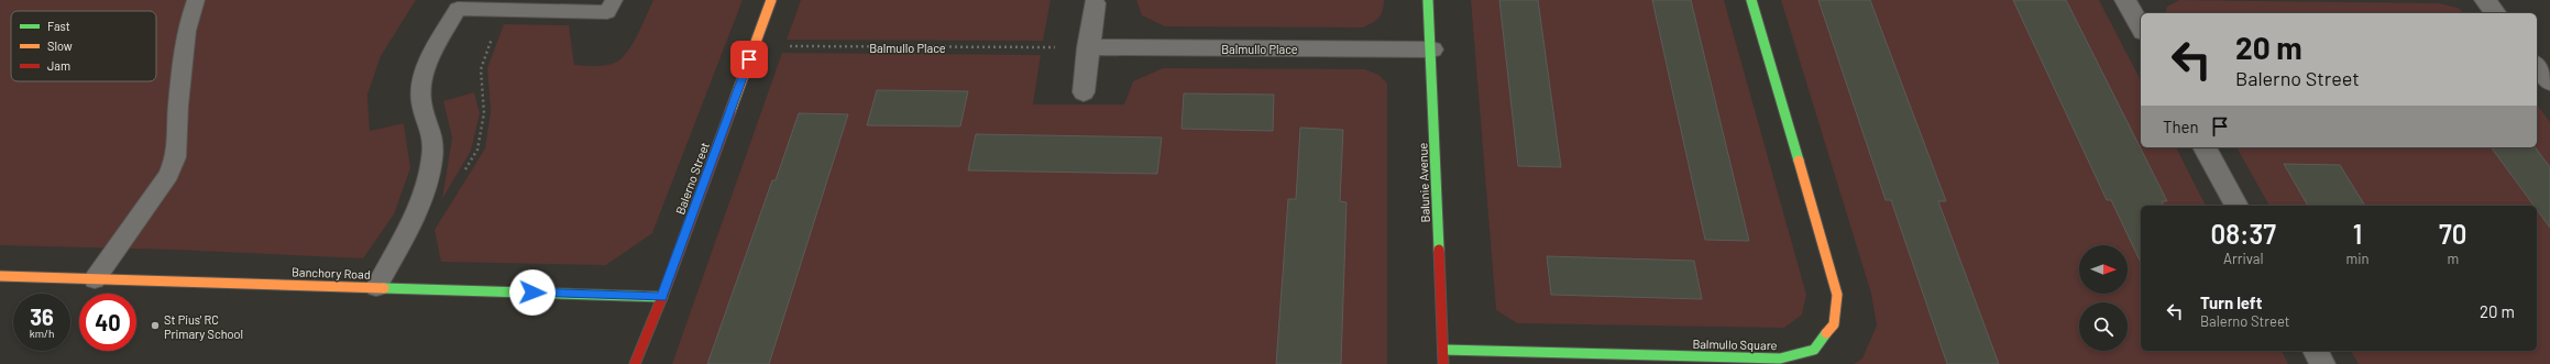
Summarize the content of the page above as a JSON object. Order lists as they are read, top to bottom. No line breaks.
{"streets":{"street":["Balmullo Place","Balerno Street","Balunie Avenue","Banchory Road","Balmullo Square"]},"crossings":[["Balmullo Place","Balerno Street"],["Balmullo Place","Balunie Avenue"],["Balerno Street","Banchory Road"],["Balunie Avenue","Balmullo Square"]],"places":["St Pius' RC Primary School"],"legend":["Fast","Slow","Jam"],"north":"right","page":{"turn":["20 m","Balerno Street"],"then":"Then","eta":["08:37","Arrival","1","min","70","m"],"list":[{"name":"Turn left","note":"Balerno Street","value":"20 m"}],"speed":"36 km/h","limit":"40"}}
